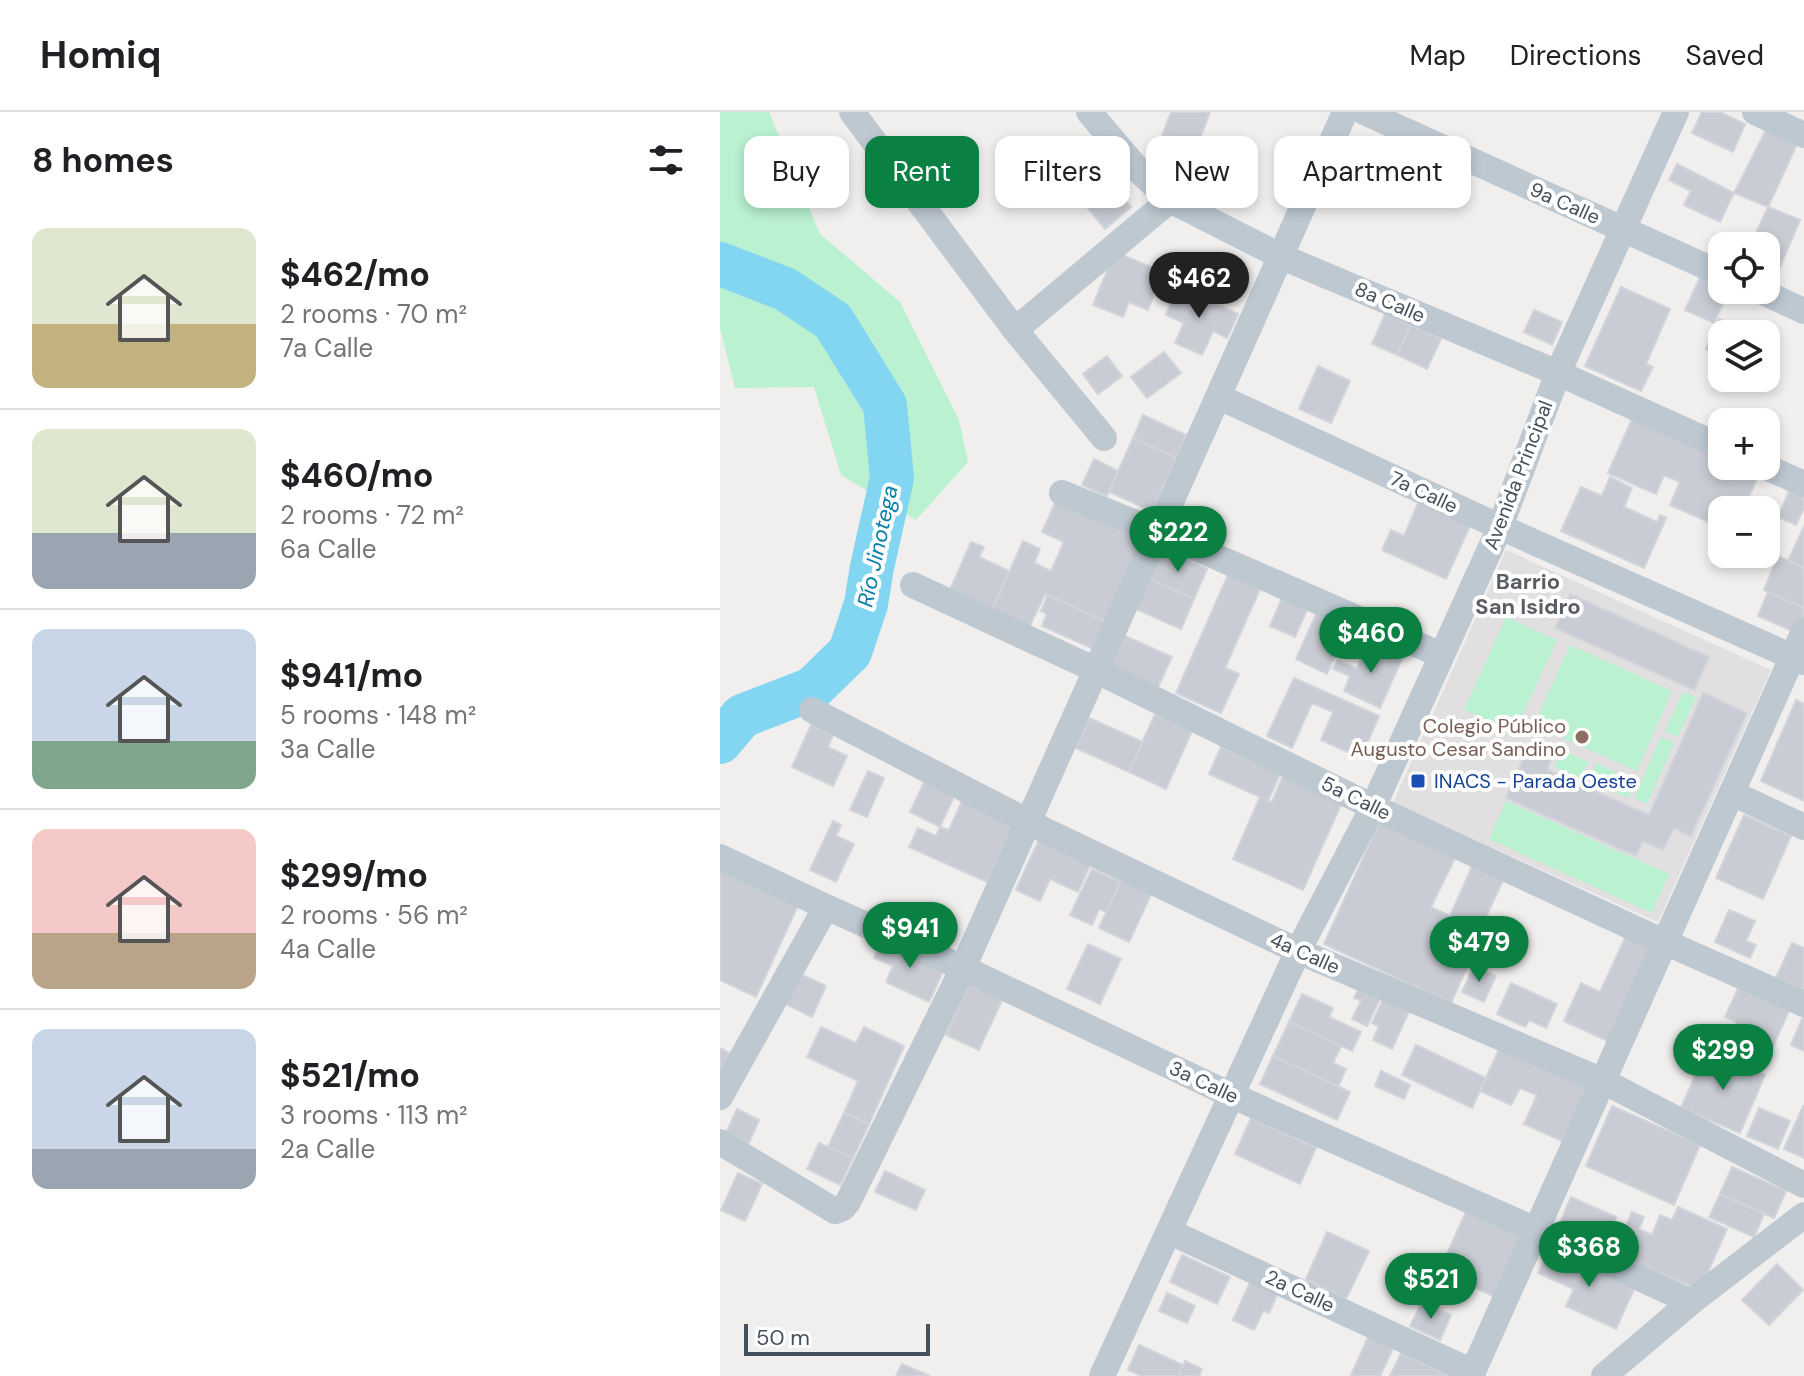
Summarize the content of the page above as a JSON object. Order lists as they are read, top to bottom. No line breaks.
{"streets":{"street":["9a Calle","8a Calle","Avenida Principal","7a Calle","5a Calle","4a Calle","3a Calle","2a Calle"]},"crossings":[["9a Calle","Avenida Principal"],["8a Calle","Avenida Principal"],["Avenida Principal","7a Calle"],["Avenida Principal","5a Calle"],["Avenida Principal","4a Calle"],["Avenida Principal","3a Calle"],["Avenida Principal","2a Calle"]],"districts":["Barrio San Isidro"],"water":["Río Jinotega"],"places":{"other":["Colegio Público Augusto Cesar Sandino"],"transit":["INACS - Parada Oeste"]},"scale_bar":"50 m","page":{"header":"Homiq","nav":["Map","Directions","Saved"],"heading":"8 homes","chip":["Buy","Rent","Filters","New","Apartment"],"list":[{"name":"$462/mo","note":"2 rooms · 70 m² · 7a Calle"},{"name":"$460/mo","note":"2 rooms · 72 m² · 6a Calle"},{"name":"$941/mo","note":"5 rooms · 148 m² · 3a Calle"},{"name":"$299/mo","note":"2 rooms · 56 m² · 4a Calle"},{"name":"$521/mo","note":"3 rooms · 113 m² · 2a Calle"}],"map_buttons":["+","−"],"price":["$462","$222","$460","$941","$479","$299","$368","$521"],"scale":"50 m"}}
